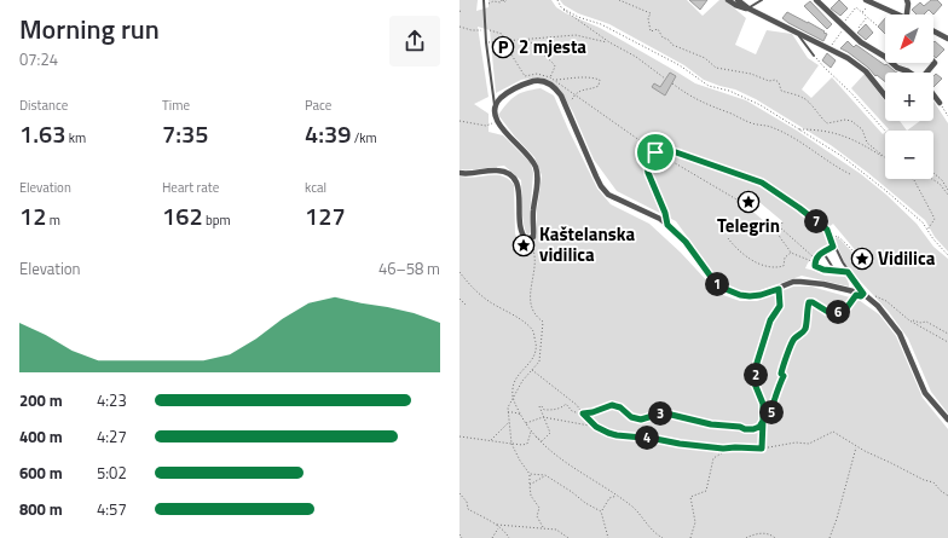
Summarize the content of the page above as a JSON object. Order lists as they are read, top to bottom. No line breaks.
{"places":{"parking":["2 mjesta"],"place":["Telegrin","Kaštelanska vidilica","Vidilica"]},"north":"bottom left","page":{"heading":["Morning run","07:24"],"map_buttons":["+","−"],"stats":[["Distance","1.63 km"],["Time","7:35"],["Pace","4:39 /km"],["Elevation","12 m"],["Heart rate","162 bpm"],["kcal","127"]],"pins":["7","1","6","2","5","3","4"],"chart":["Elevation","46–58 m"],"list":[{"name":"200 m","note":"4:23"},{"name":"400 m","note":"4:27"},{"name":"600 m","note":"5:02"},{"name":"800 m","note":"4:57"}]}}
